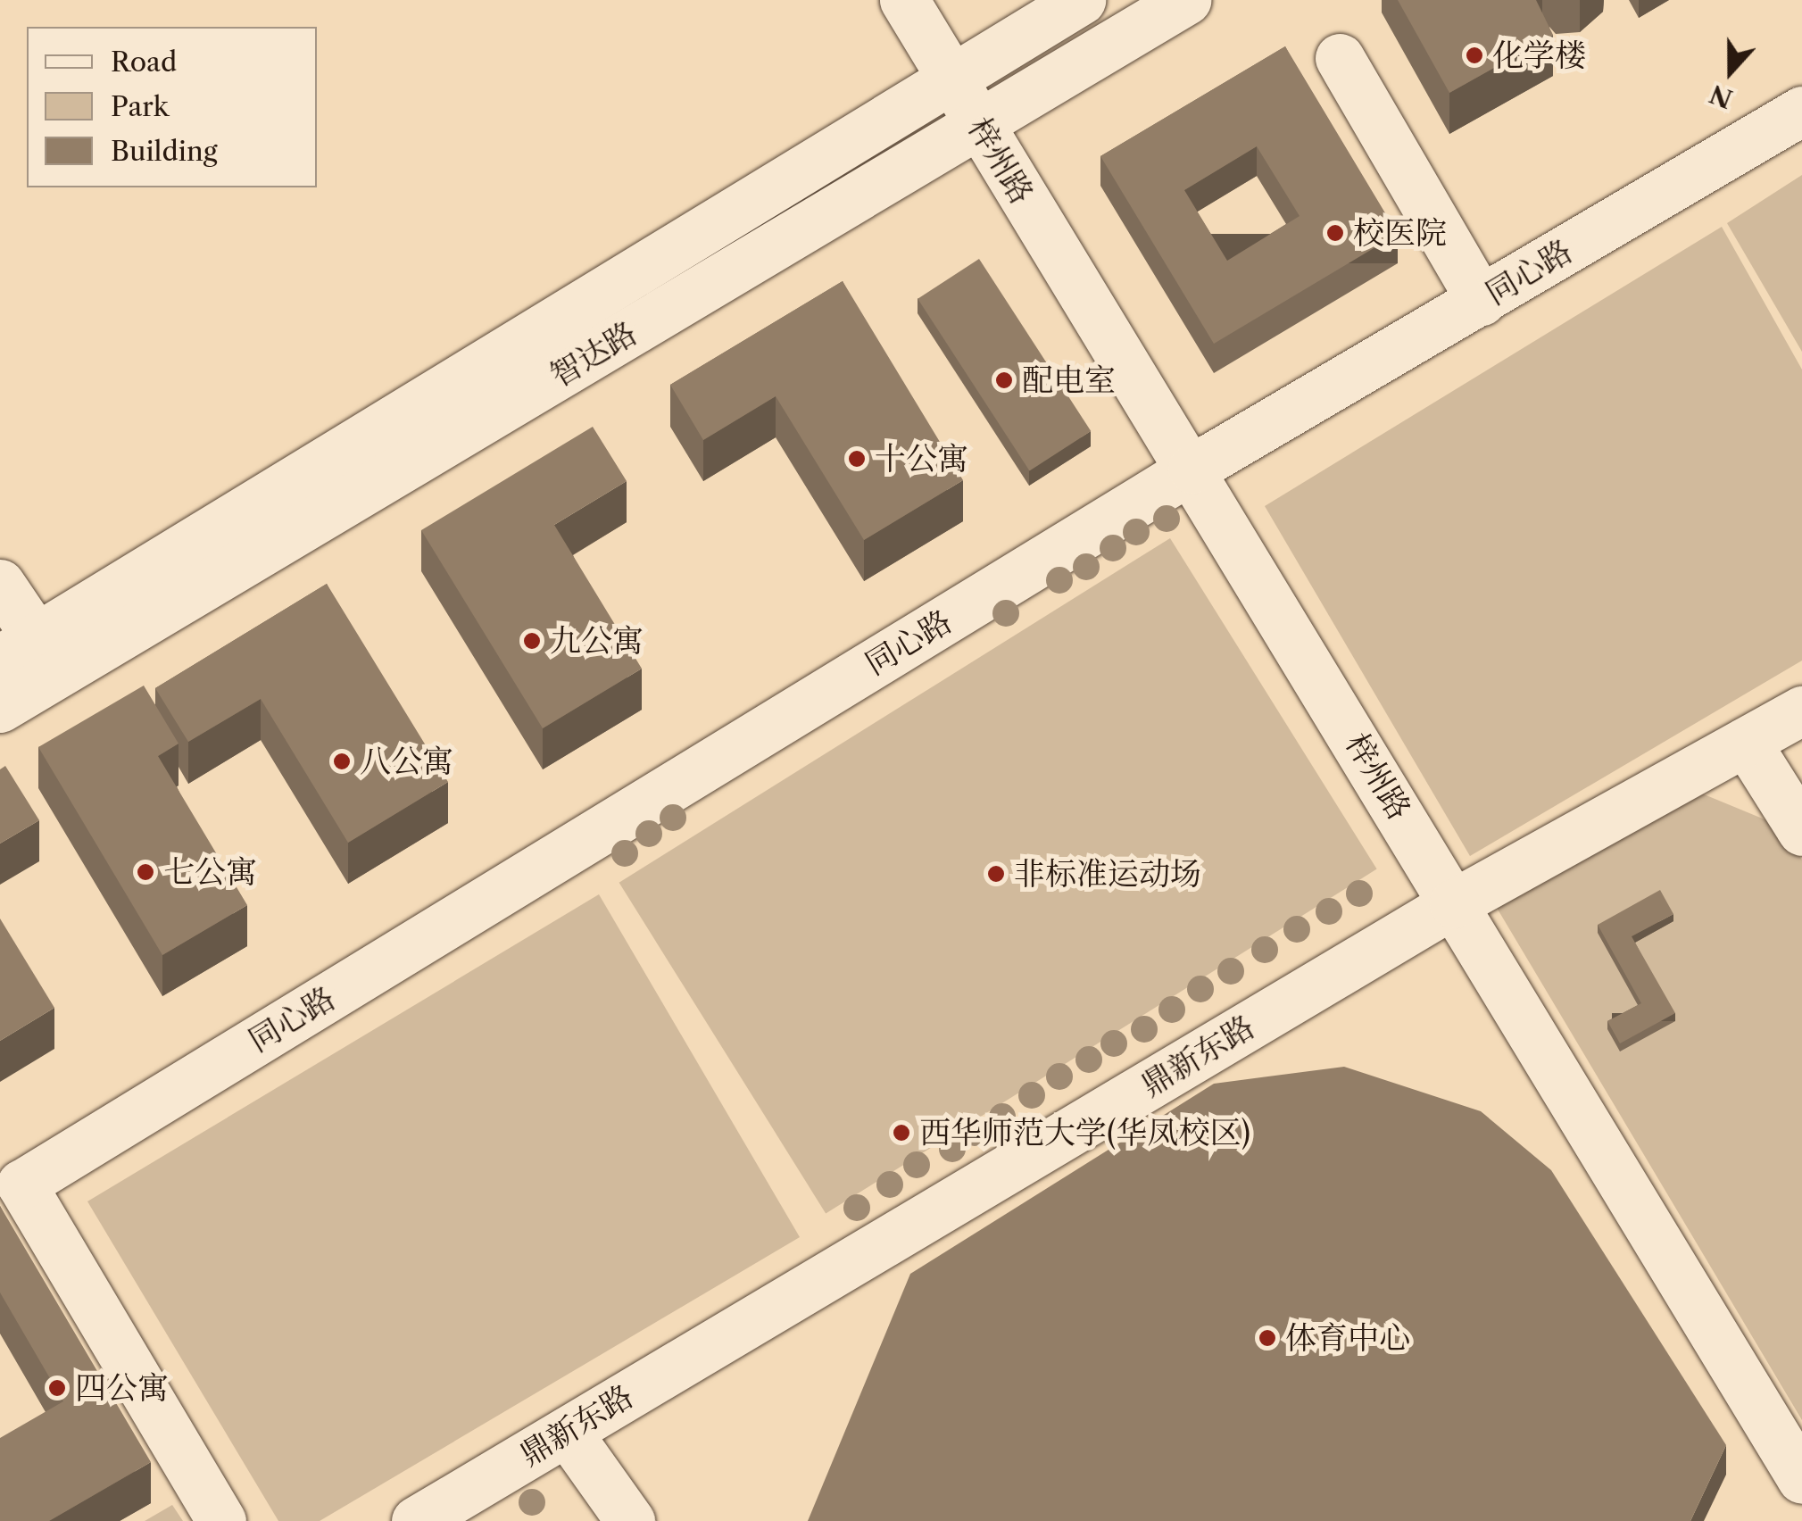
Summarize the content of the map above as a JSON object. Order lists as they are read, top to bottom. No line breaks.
{"streets":{"street":["梓州路","同心路","智达路","鼎新东路"]},"crossings":[["梓州路","同心路"],["梓州路","智达路"],["梓州路","鼎新东路"]],"places":["化学楼","校医院","配电室","十公寓","九公寓","八公寓","七公寓","非标准运动场","西华师范大学(华凤校区)","体育中心","四公寓"],"legend":["Road","Park","Building"],"north":"bottom"}
